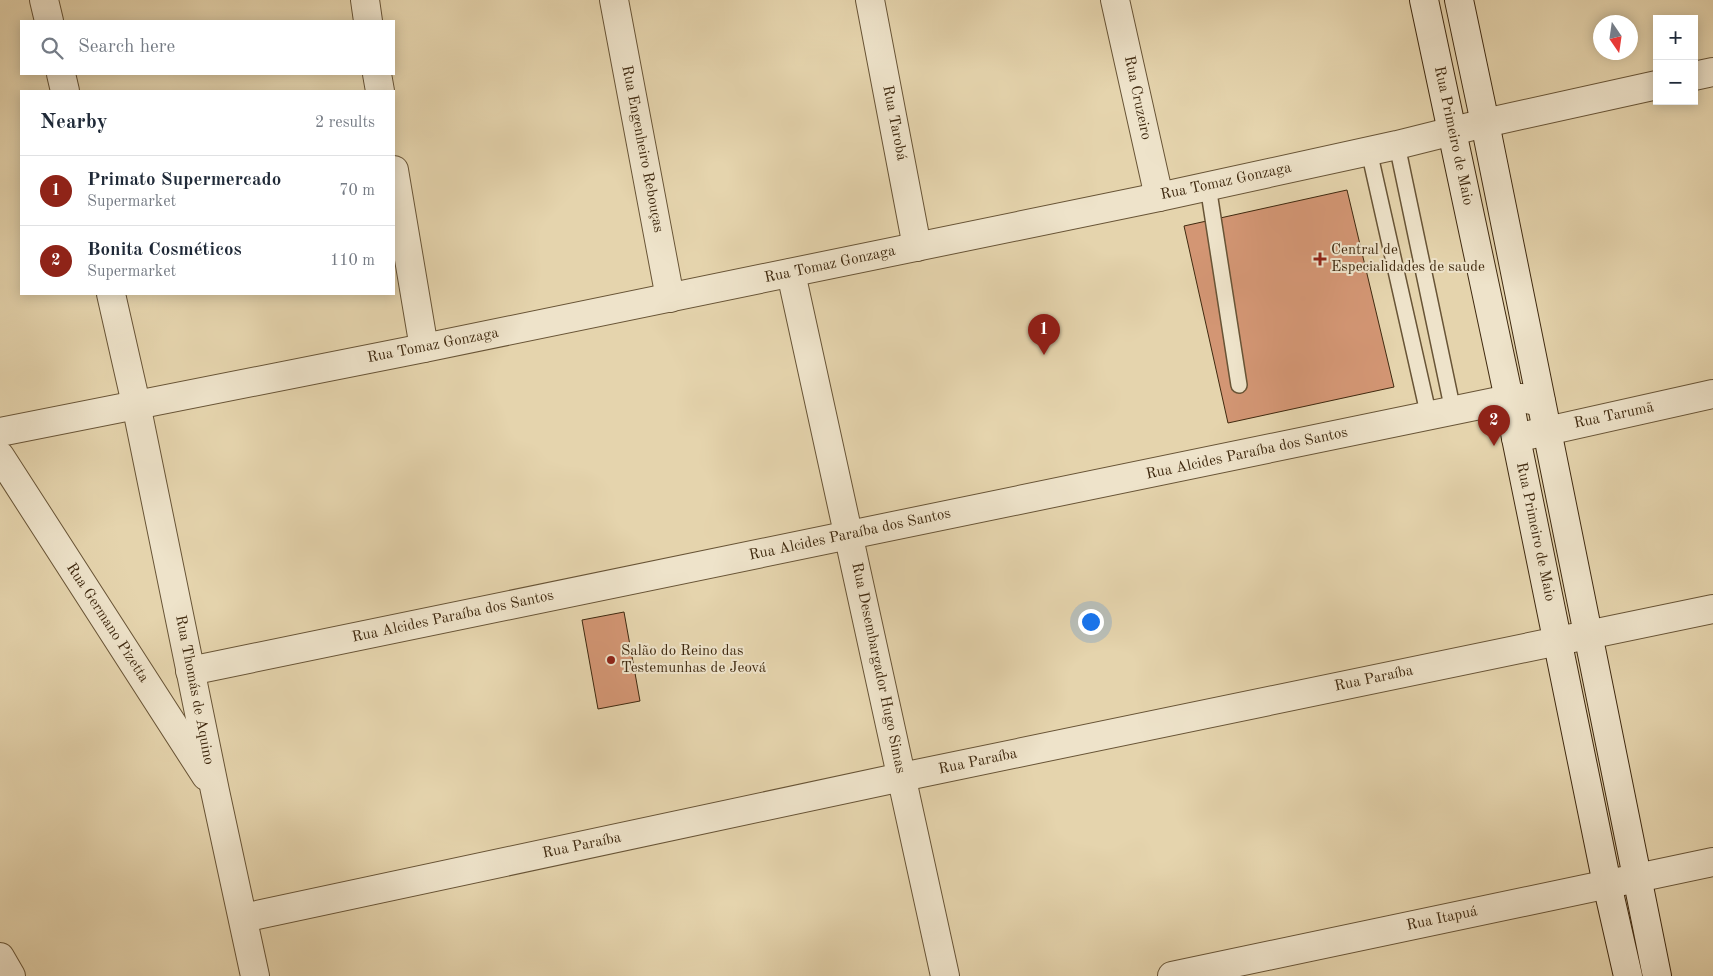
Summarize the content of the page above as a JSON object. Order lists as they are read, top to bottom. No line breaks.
{"streets":{"street":["Rua Cruzeiro","Rua Tarobá","Rua Primeiro de Maio","Rua Engenheiro Rebouças","Rua Tomaz Gonzaga","Rua Tarumã","Rua Alcides Paraíba dos Santos","Rua Germano Pizetta","Rua Desembargador Hugo Simas","Rua Paraíba","Rua Thomás de Aquino","Rua Itapuá"]},"crossings":[["Rua Cruzeiro","Rua Tomaz Gonzaga"],["Rua Tarobá","Rua Tomaz Gonzaga"],["Rua Primeiro de Maio","Rua Tomaz Gonzaga"],["Rua Primeiro de Maio","Rua Tarumã"],["Rua Primeiro de Maio","Rua Alcides Paraíba dos Santos"],["Rua Primeiro de Maio","Rua Paraíba"],["Rua Primeiro de Maio","Rua Itapuá"],["Rua Engenheiro Rebouças","Rua Tomaz Gonzaga"],["Rua Tomaz Gonzaga","Rua Desembargador Hugo Simas"],["Rua Tomaz Gonzaga","Rua Thomás de Aquino"],["Rua Alcides Paraíba dos Santos","Rua Desembargador Hugo Simas"],["Rua Alcides Paraíba dos Santos","Rua Thomás de Aquino"],["Rua Germano Pizetta","Rua Thomás de Aquino"],["Rua Desembargador Hugo Simas","Rua Paraíba"],["Rua Paraíba","Rua Thomás de Aquino"]],"places":{"health":["Central de Especialidades de saude"],"other":["Salão do Reino das Testemunhas de Jeová"]},"north":"bottom","page":{"map_buttons":["+","−"],"search":"Search here","heading":["Nearby","2 results"],"list":[{"mark":"1","name":"Primato Supermercado","note":"Supermarket","value":"70 m"},{"mark":"2","name":"Bonita Cosméticos","note":"Supermarket","value":"110 m"}],"pins":["1","2"]}}
